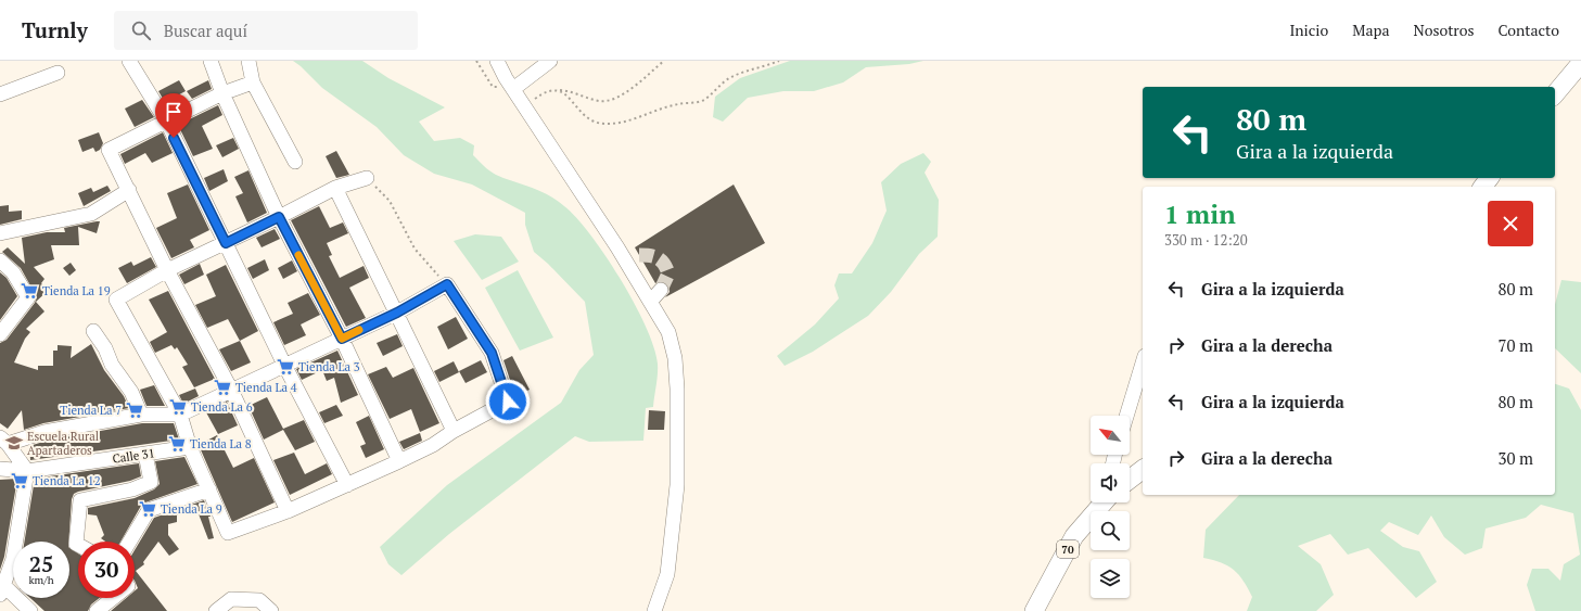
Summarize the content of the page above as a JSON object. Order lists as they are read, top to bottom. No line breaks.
{"streets":{"main road":["70"],"street":["Calle 31"]},"places":{"supermarket":["Tienda La 19","Tienda La 3","Tienda La 4","Tienda La 6","Tienda La 7","Tienda La 8","Tienda La 12","Tienda La 9"],"school or university":["Escuela Rural Apartaderos"]},"north":"top left","page":{"header":"Turnly","search":"Buscar aquí","nav":["Inicio","Mapa","Nosotros","Contacto"],"turn":["80 m","Gira a la izquierda"],"heading":["1 min","330 m · 12:20"],"list":[{"name":"Gira a la izquierda","value":"80 m"},{"name":"Gira a la derecha","value":"70 m"},{"name":"Gira a la izquierda","value":"80 m"},{"name":"Gira a la derecha","value":"30 m"}],"speed":"25 km/h","limit":"30"}}
